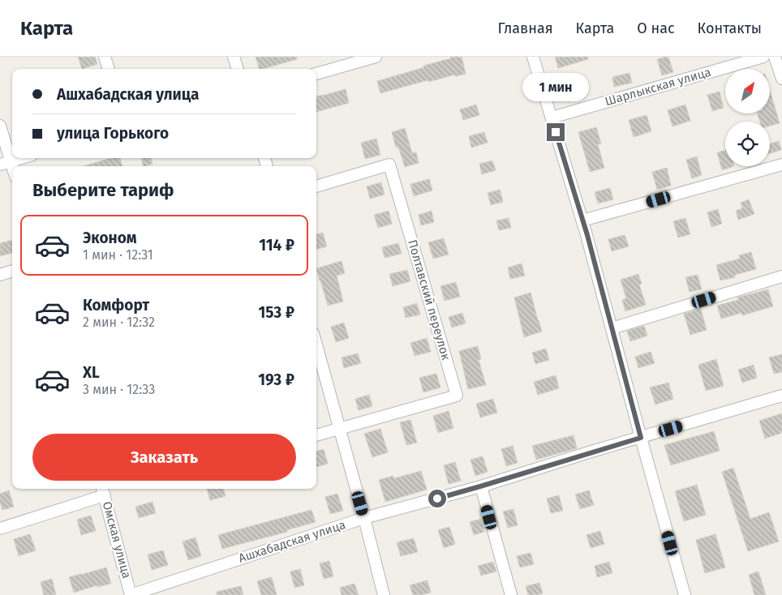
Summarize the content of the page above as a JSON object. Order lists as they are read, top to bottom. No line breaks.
{"streets":{"street":["Шарлыкская улица","Полтавский переулок","Омская улица","Ашхабадская улица"]},"crossings":[["Омская улица","Ашхабадская улица"]],"north":"top right","page":{"header":"Карта","nav":["Главная","Карта","О нас","Контакты"],"banner":["Ашхабадская улица","улица Горького"],"bubble":"1 мин","heading":"Выберите тариф","list":[{"name":"Эконом","note":"1 мин · 12:31","value":"114 ₽"},{"name":"Комфорт","note":"2 мин · 12:32","value":"153 ₽"},{"name":"XL","note":"3 мин · 12:33","value":"193 ₽"}],"buttons":"Заказать"}}
